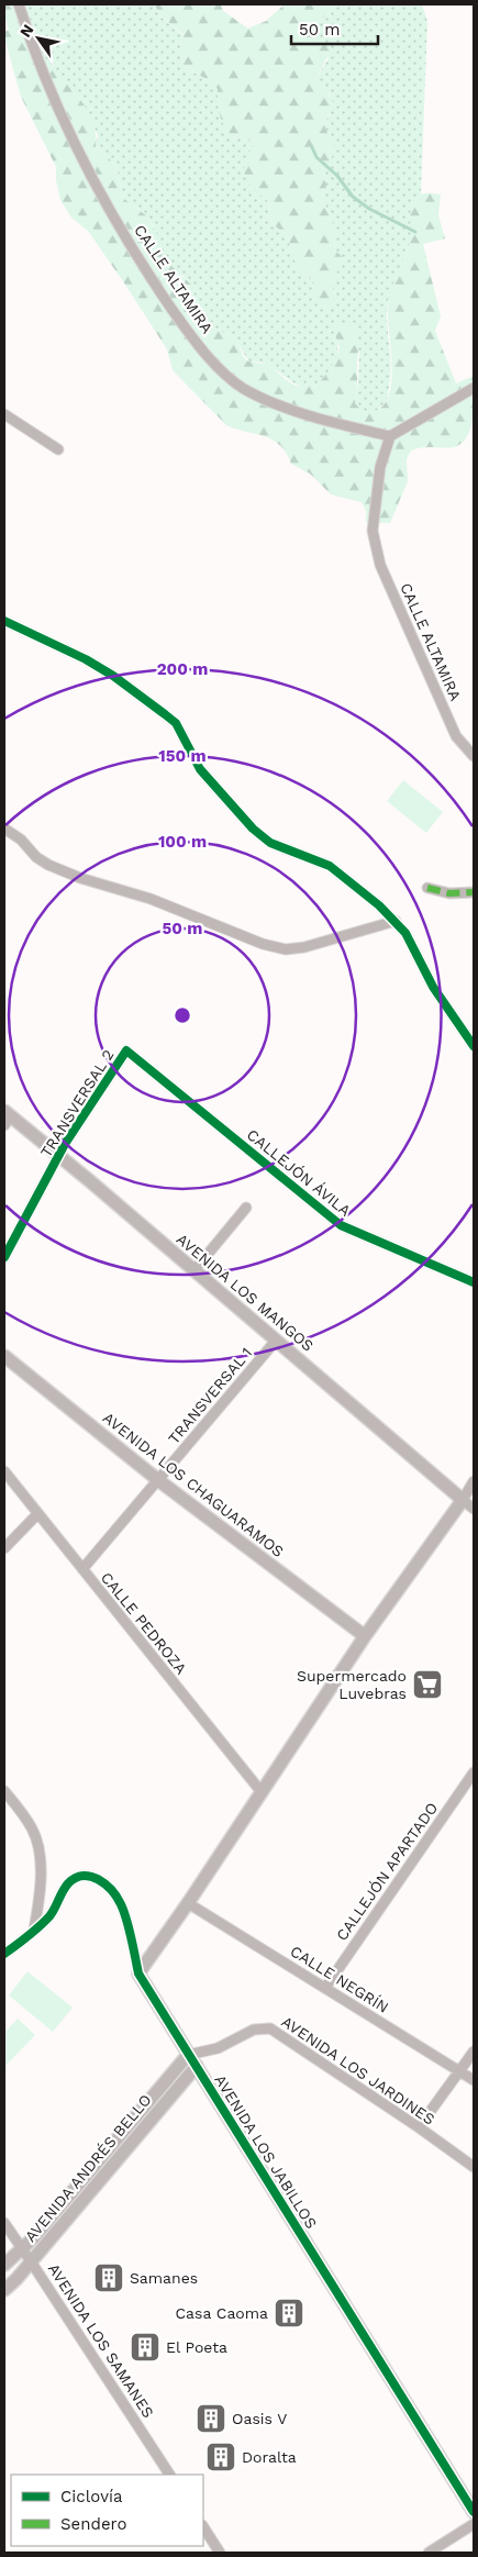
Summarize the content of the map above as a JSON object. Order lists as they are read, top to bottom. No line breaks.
{"streets":{"street":["CALLE ALTAMIRA","TRANSVERSAL 2","CALLEJÓN ÁVILA","AVENIDA LOS MANGOS","TRANSVERSAL 1","AVENIDA LOS CHAGUARAMOS","CALLE PEDROZA","CALLEJÓN APARTADO","CALLE NEGRÍN","AVENIDA LOS JARDINES","AVENIDA LOS JABILLOS","AVENIDA ANDRÉS BELLO","AVENIDA LOS SAMANES"]},"crossings":[["TRANSVERSAL 2","CALLEJÓN ÁVILA"],["TRANSVERSAL 2","AVENIDA LOS MANGOS"],["AVENIDA LOS MANGOS","TRANSVERSAL 1"],["TRANSVERSAL 1","AVENIDA LOS CHAGUARAMOS"],["TRANSVERSAL 1","CALLE PEDROZA"],["CALLEJÓN APARTADO","CALLE NEGRÍN"],["AVENIDA LOS JARDINES","AVENIDA LOS JABILLOS"],["AVENIDA LOS JARDINES","AVENIDA ANDRÉS BELLO"],["AVENIDA LOS JABILLOS","AVENIDA ANDRÉS BELLO"],["AVENIDA ANDRÉS BELLO","AVENIDA LOS SAMANES"]],"places":{"supermarket":["Supermercado Luvebras"],"building":["Samanes","Casa Caoma","El Poeta","Oasis V","Doralta"]},"legend":["Ciclovía","Sendero"],"scale_bar":"50 m","north":"top left","rings":["200 m","150 m","100 m","50 m"]}
